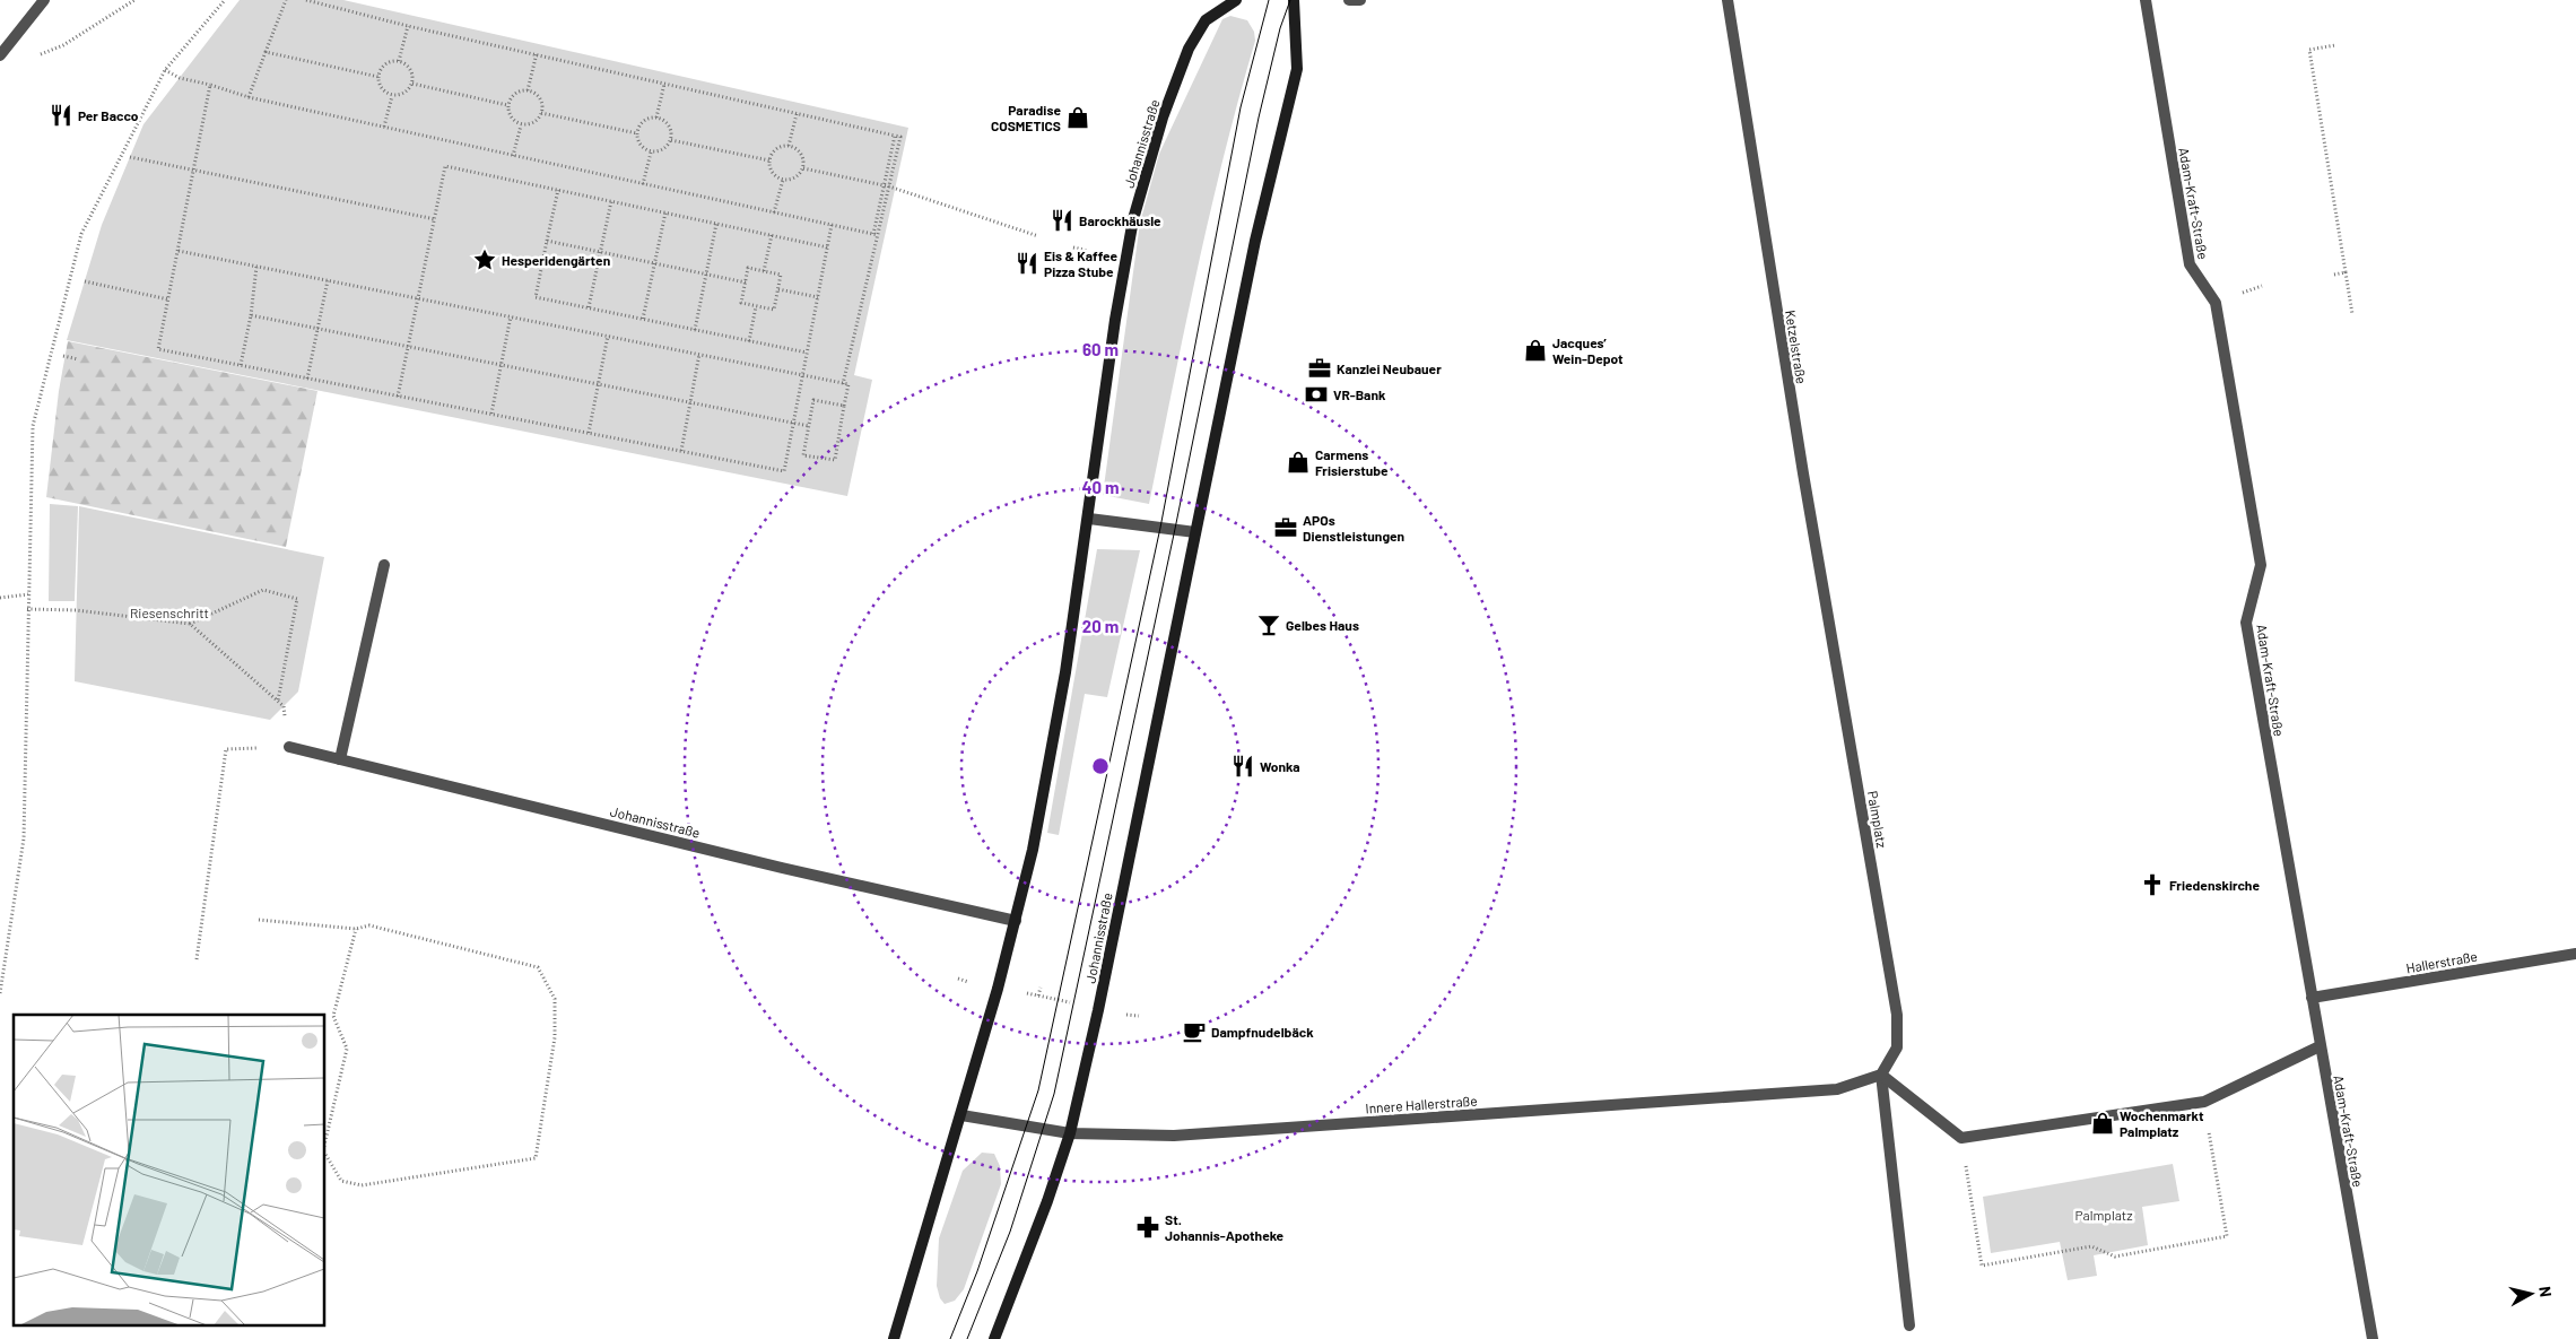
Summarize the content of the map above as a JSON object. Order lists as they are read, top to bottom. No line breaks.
{"streets":{"main road":["Johannisstraße"],"street":["Adam-Kraft-Straße","Ketzelstraße","Palmplatz","Hallerstraße","Innere Hallerstraße"]},"crossings":[["Johannisstraße","Innere Hallerstraße"],["Adam-Kraft-Straße","Hallerstraße"],["Ketzelstraße","Palmplatz"],["Palmplatz","Innere Hallerstraße"]],"parks":["Riesenschritt","Palmplatz"],"places":{"restaurant":["Per Bacco","Barockhäusle","Eis & Kaffee Pizza Stube","Wonka"],"shop":["Paradise COSMETICS","Jacques’ Wein-Depot","Carmens Frisierstube","Wochenmarkt Palmplatz"],"place":["Hesperidengärten"],"office":["Kanzlei Neubauer","APOs Dienstleistungen"],"bank":["VR-Bank"],"bar":["Gelbes Haus"],"church":["Friedenskirche"],"cafe":["Dampfnudelbäck"],"pharmacy":["St. Johannis-Apotheke"]},"north":"right","rings":["60 m","40 m","20 m"]}
